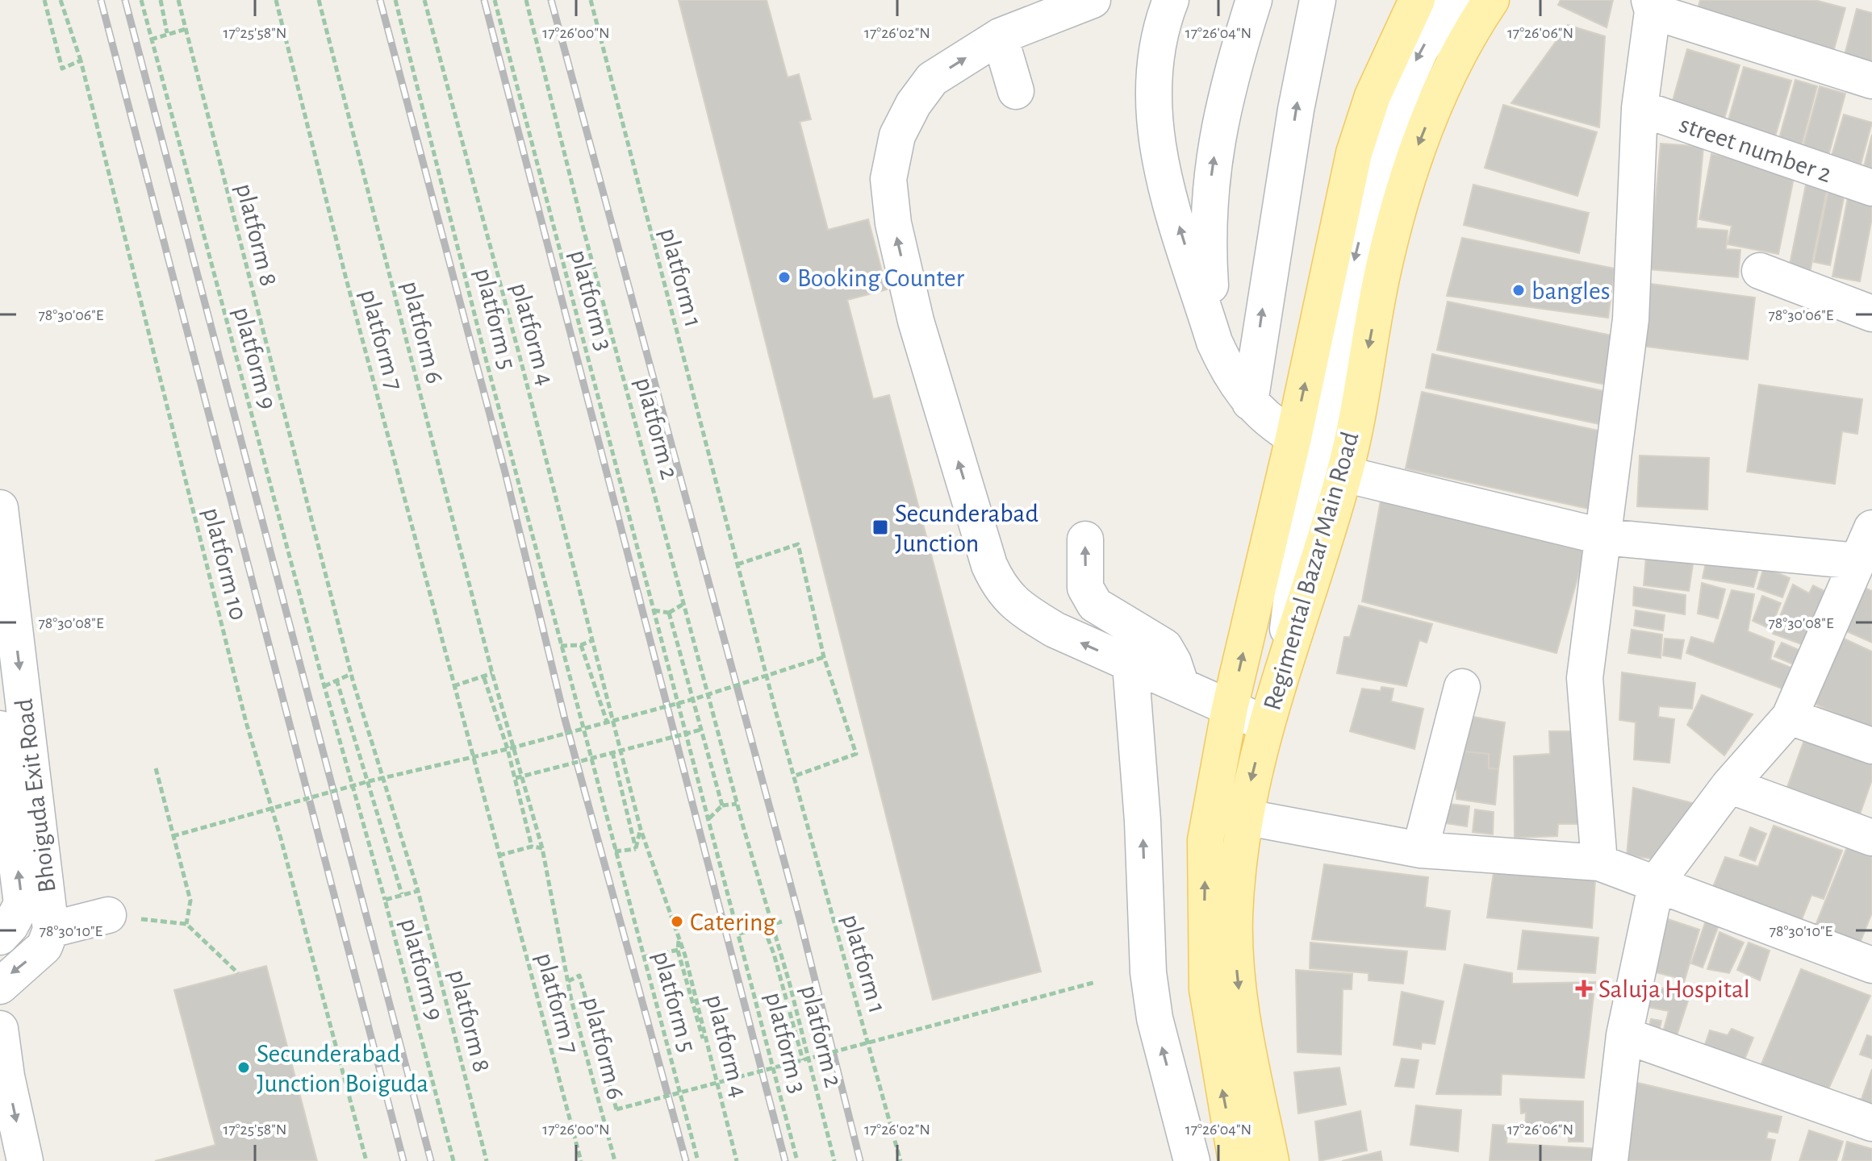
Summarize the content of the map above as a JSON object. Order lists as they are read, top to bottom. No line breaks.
{"streets":{"main road":["Regimental Bazar Main Road"],"street":["street number 2","Bhoiguda Exit Road"],"path":["platform 8","platform 1","platform 3","platform 5","platform 6","platform 4","platform 7","platform 9","platform 2","platform 10"]},"crossings":[["platform 6","platform 4"]],"places":{"other":["Booking Counter","bangles","Catering","Secunderabad Junction Boiguda"],"transit":["Secunderabad Junction"],"health":["Saluja Hospital"]},"coordinates":["17°25'58\"N","17°26'00\"N","17°26'02\"N","17°26'04\"N","17°26'06\"N","78°30'06\"E","78°30'08\"E","78°30'10\"E"]}
